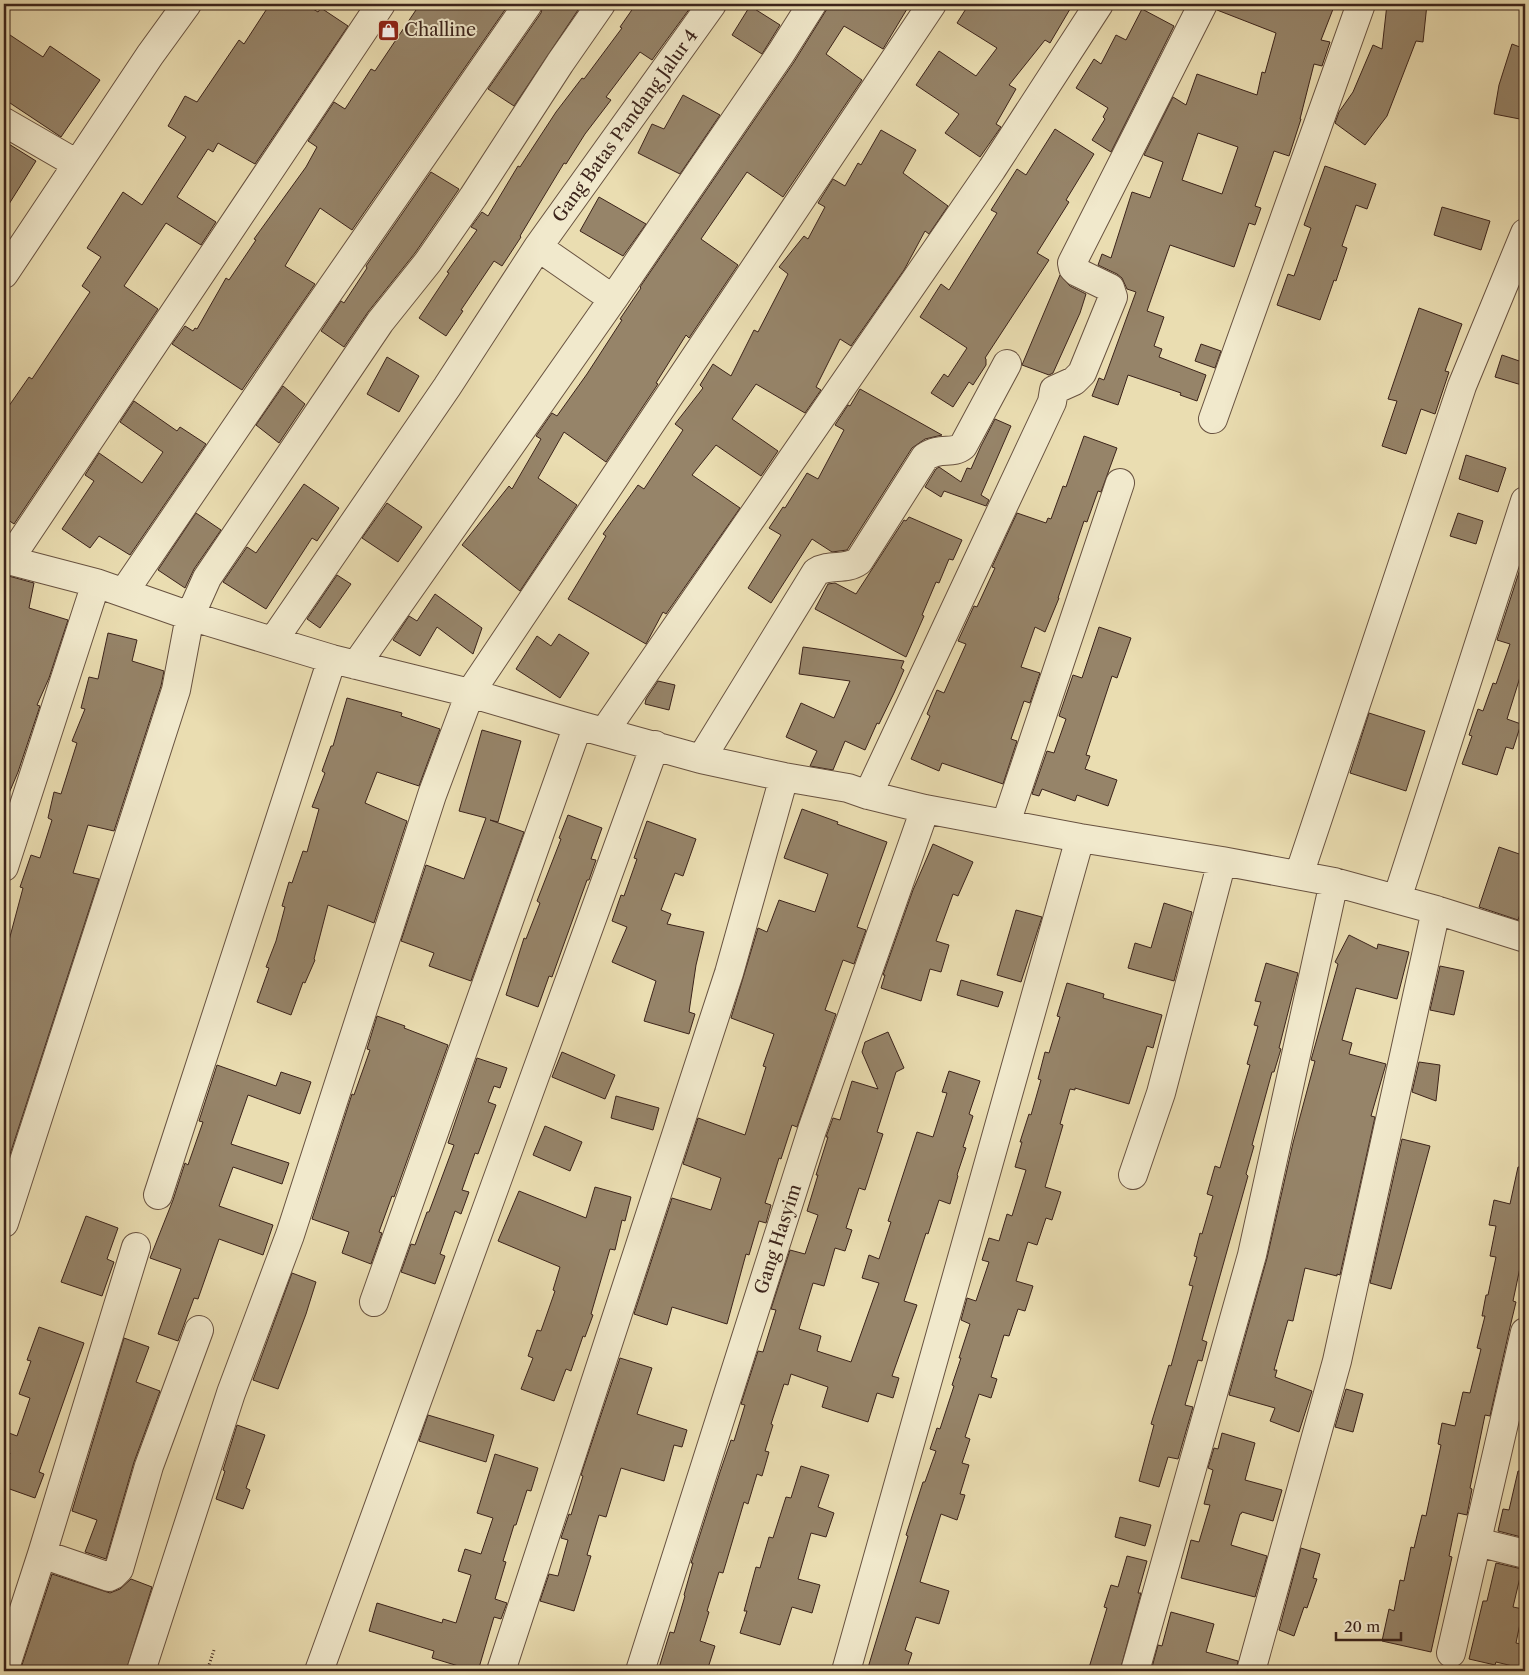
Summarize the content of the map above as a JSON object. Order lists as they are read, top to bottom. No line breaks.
{"streets":{"street":["Gang Batas Pandang Jalur 4","Gang Hasyim"]},"places":{"shop":["Challine"]},"scale_bar":"20 m"}
